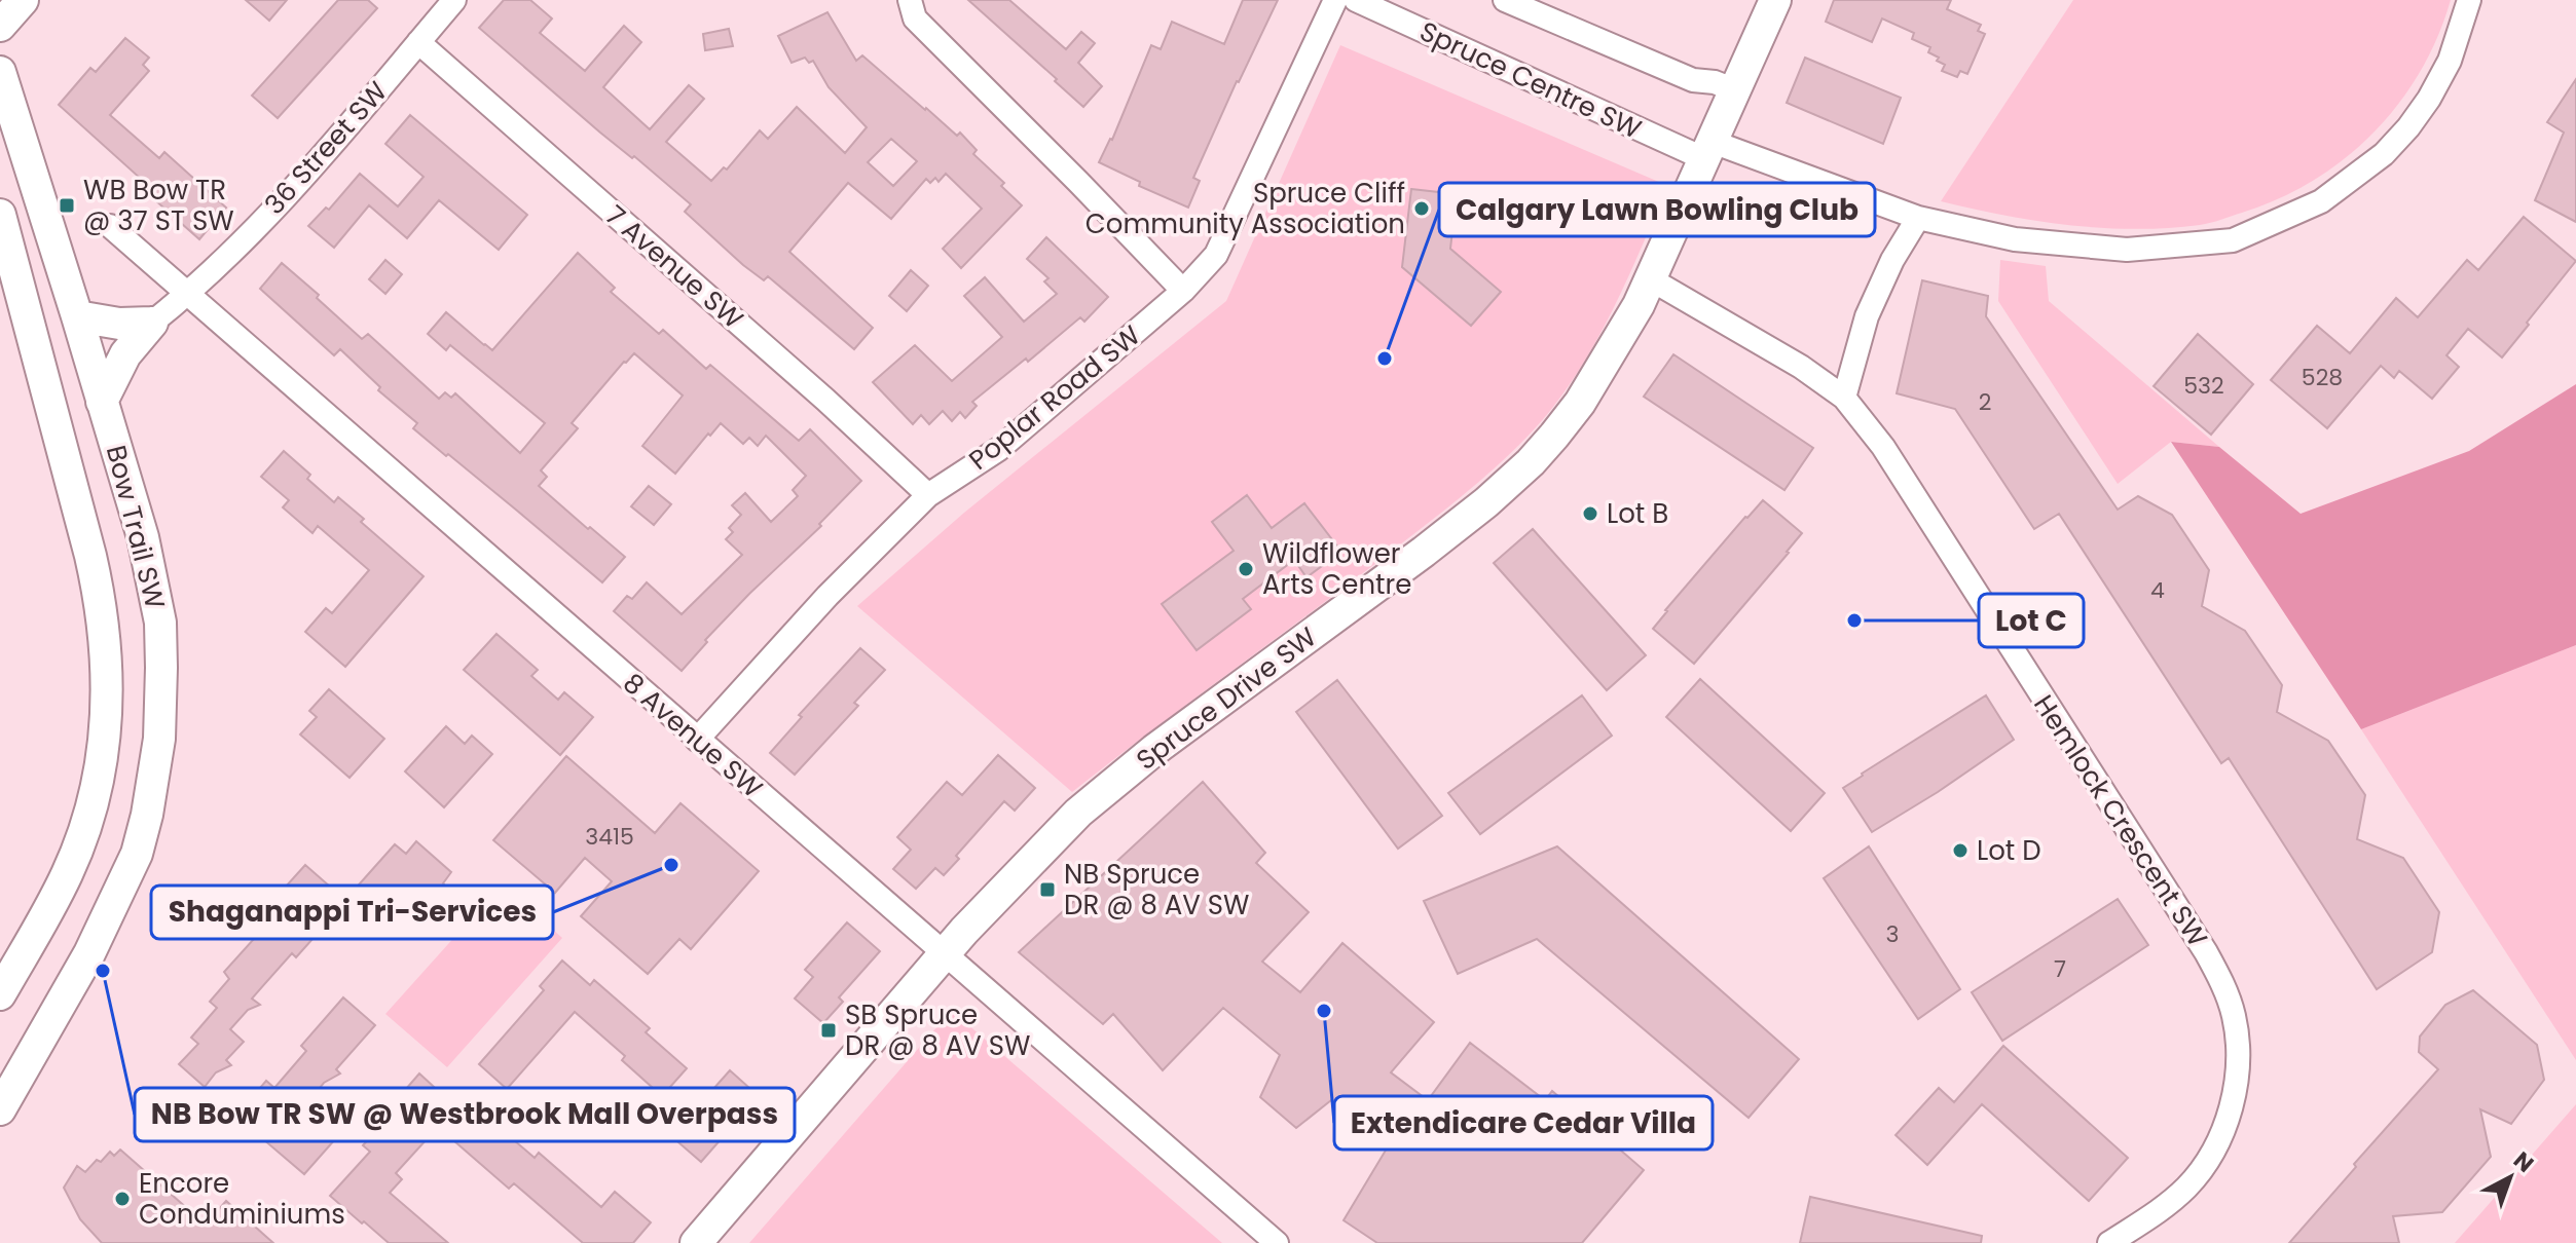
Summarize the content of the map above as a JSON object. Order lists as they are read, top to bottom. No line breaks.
{"streets":{"main road":["36 Street SW","Bow Trail SW","Spruce Drive SW"],"street":["Spruce Centre SW","7 Avenue SW","Poplar Road SW","8 Avenue SW","Hemlock Crescent SW"]},"crossings":[["Spruce Centre SW","Spruce Drive SW"],["36 Street SW","7 Avenue SW"],["36 Street SW","Bow Trail SW"],["36 Street SW","8 Avenue SW"],["7 Avenue SW","Poplar Road SW"],["Poplar Road SW","8 Avenue SW"],["Spruce Drive SW","8 Avenue SW"],["Spruce Drive SW","Hemlock Crescent SW"]],"places":{"transit":["WB Bow TR @ 37 ST SW","NB Spruce DR @ 8 AV SW","SB Spruce DR @ 8 AV SW"],"other":["Spruce Cliff Community Association","Calgary Lawn Bowling Club","Lot B","Wildflower Arts Centre","Lot C","Lot D","Shaganappi Tri-Services","NB Bow TR SW @ Westbrook Mall Overpass","Extendicare Cedar Villa","Encore Conduminiums"]},"house_numbers":["528","532","2","4","3415","3","7"],"north":"top right"}
